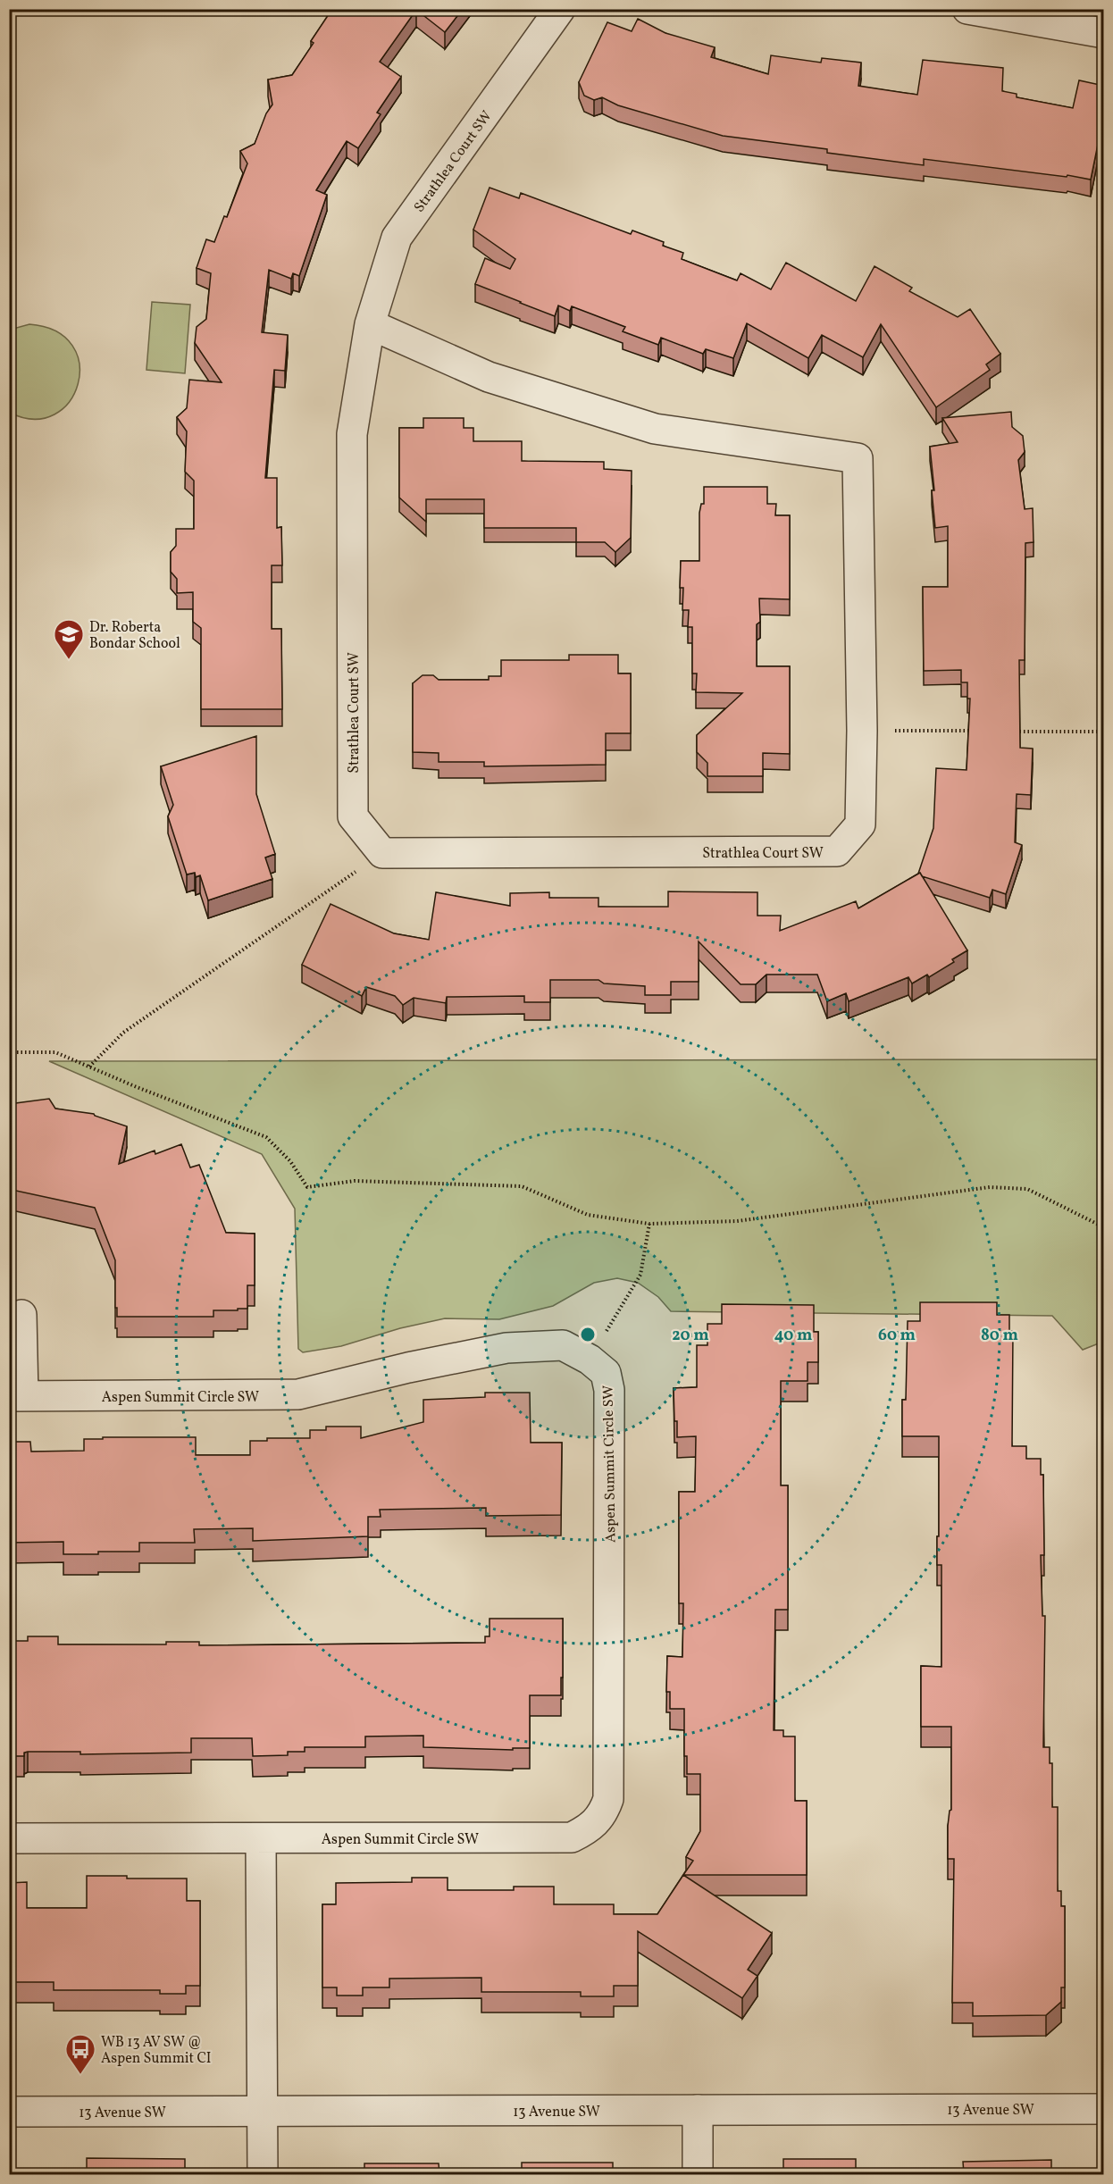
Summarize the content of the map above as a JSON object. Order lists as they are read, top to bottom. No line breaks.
{"streets":{"street":["Strathlea Court SW","Aspen Summit Circle SW","13 Avenue SW"]},"places":{"school or university":["Dr. Roberta Bondar School"],"bus stop":["WB 13 AV SW @ Aspen Summit CI"]},"rings":["20 m","40 m","60 m","80 m"]}
